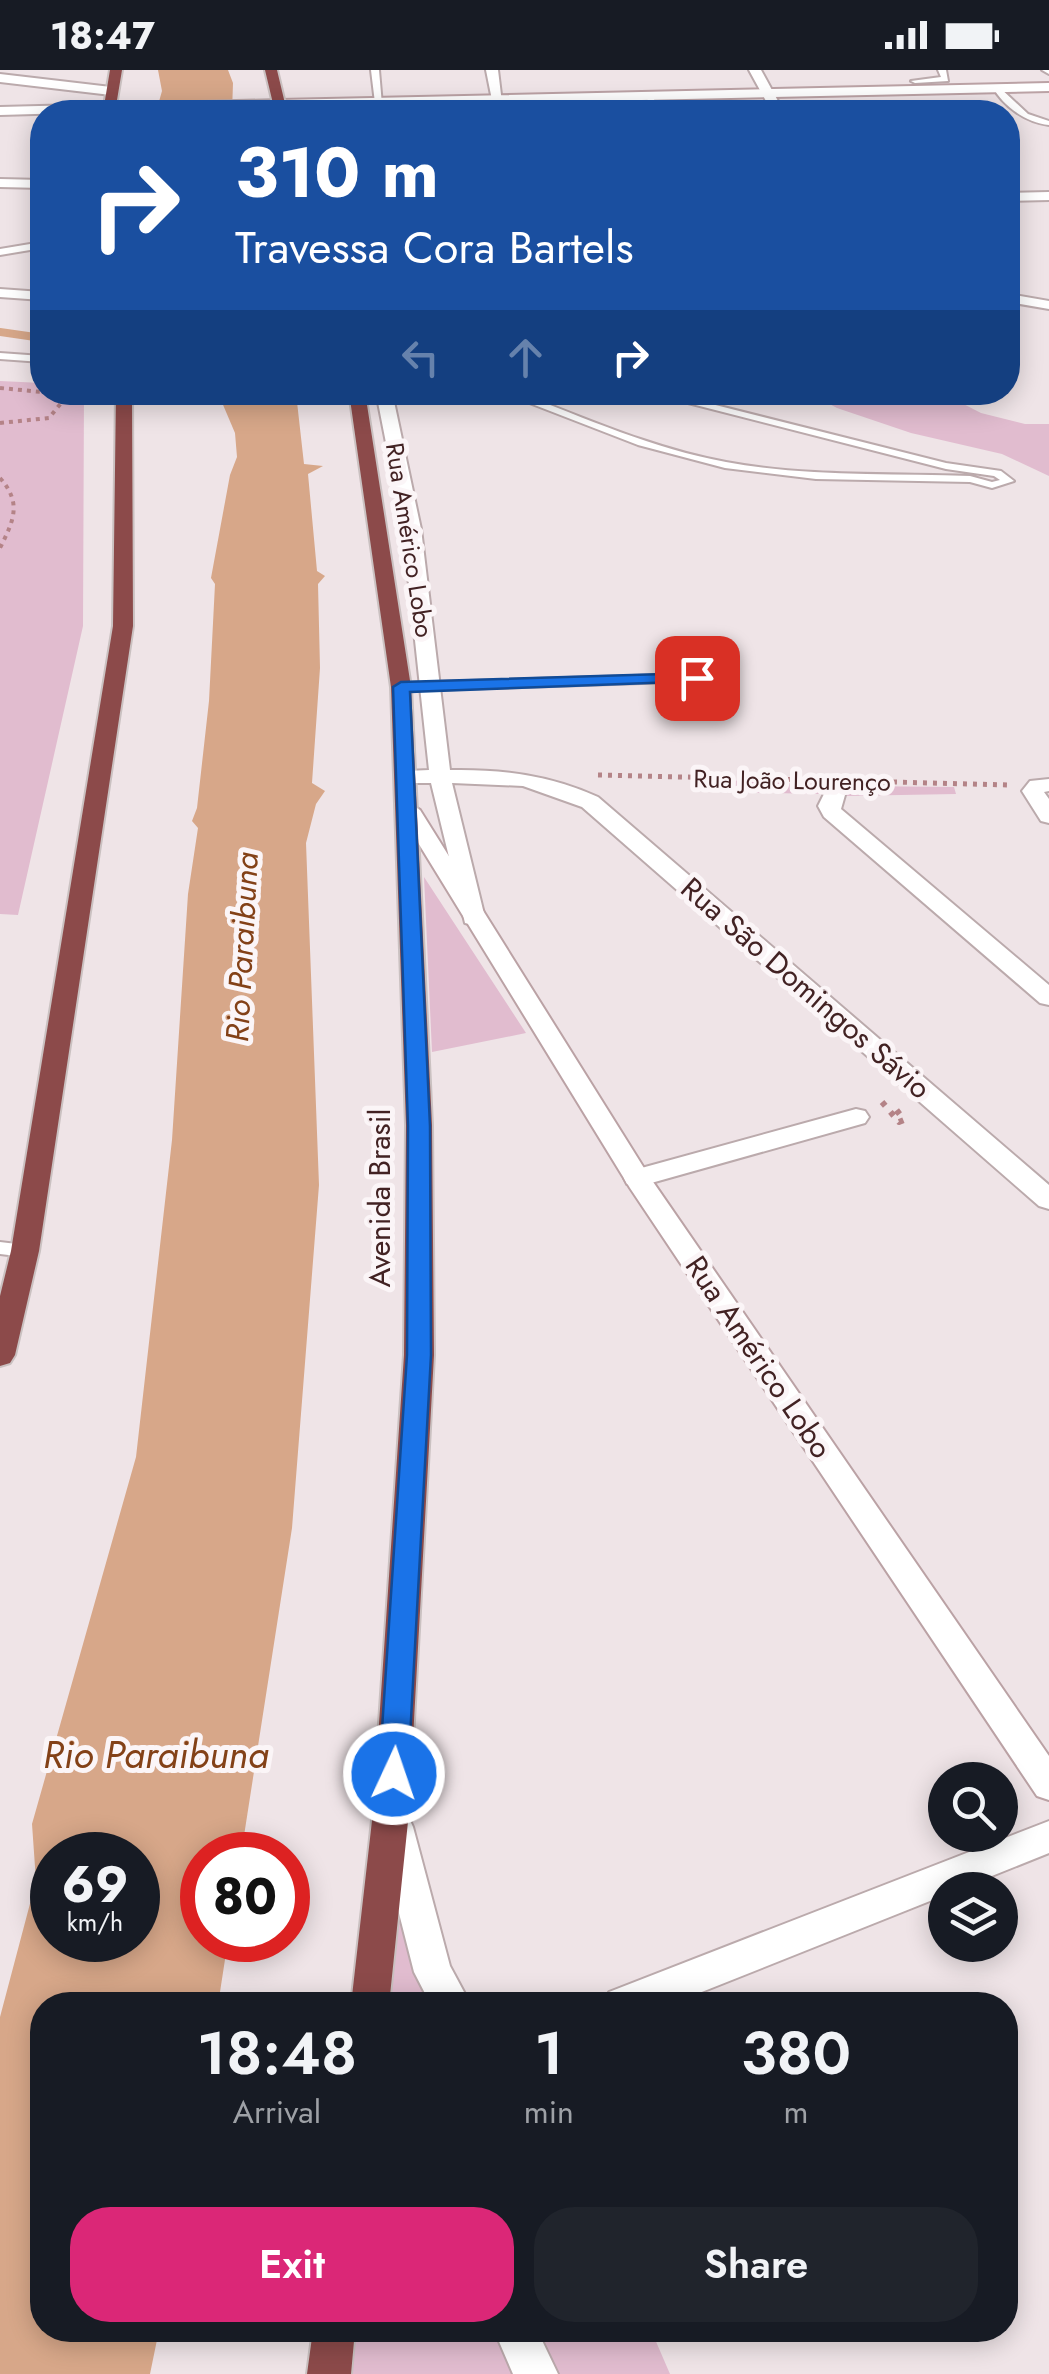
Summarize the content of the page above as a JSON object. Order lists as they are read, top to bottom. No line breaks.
{"streets":{"highway":["Avenida Brasil"],"street":["Rua Américo Lobo","Rua São Domingos Sávio"],"path":["Rua João Lourenço"]},"crossings":[["Rua Américo Lobo","Rua São Domingos Sávio"],["Rua Américo Lobo","Avenida Brasil"]],"water":["Rio Paraibuna"],"page":{"status":"18:47","turn":["310 m","Travessa Cora Bartels"],"speed":"69 km/h","limit":"80","eta":["18:48","Arrival","1","min","380","m"],"buttons":["Exit","Share"]}}
